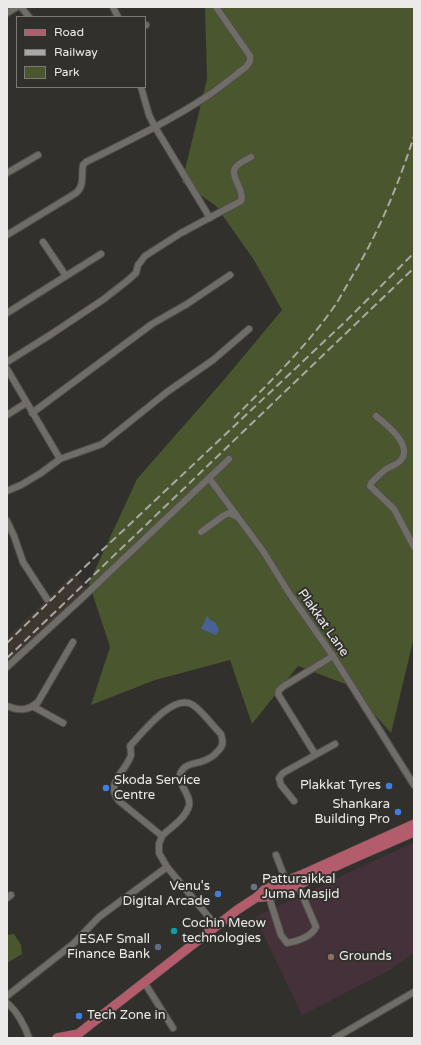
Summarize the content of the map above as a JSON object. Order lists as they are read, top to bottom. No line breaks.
{"streets":{"street":["Plakkat Lane"]},"places":["Plakkat Tyres","Skoda Service Centre","Shankara Building Pro","Patturaikkal Juma Masjid","Venu's Digital Arcade","Cochin Meow technologies","ESAF Small Finance Bank","Grounds","Tech Zone in"],"legend":["Road","Railway","Park"]}
